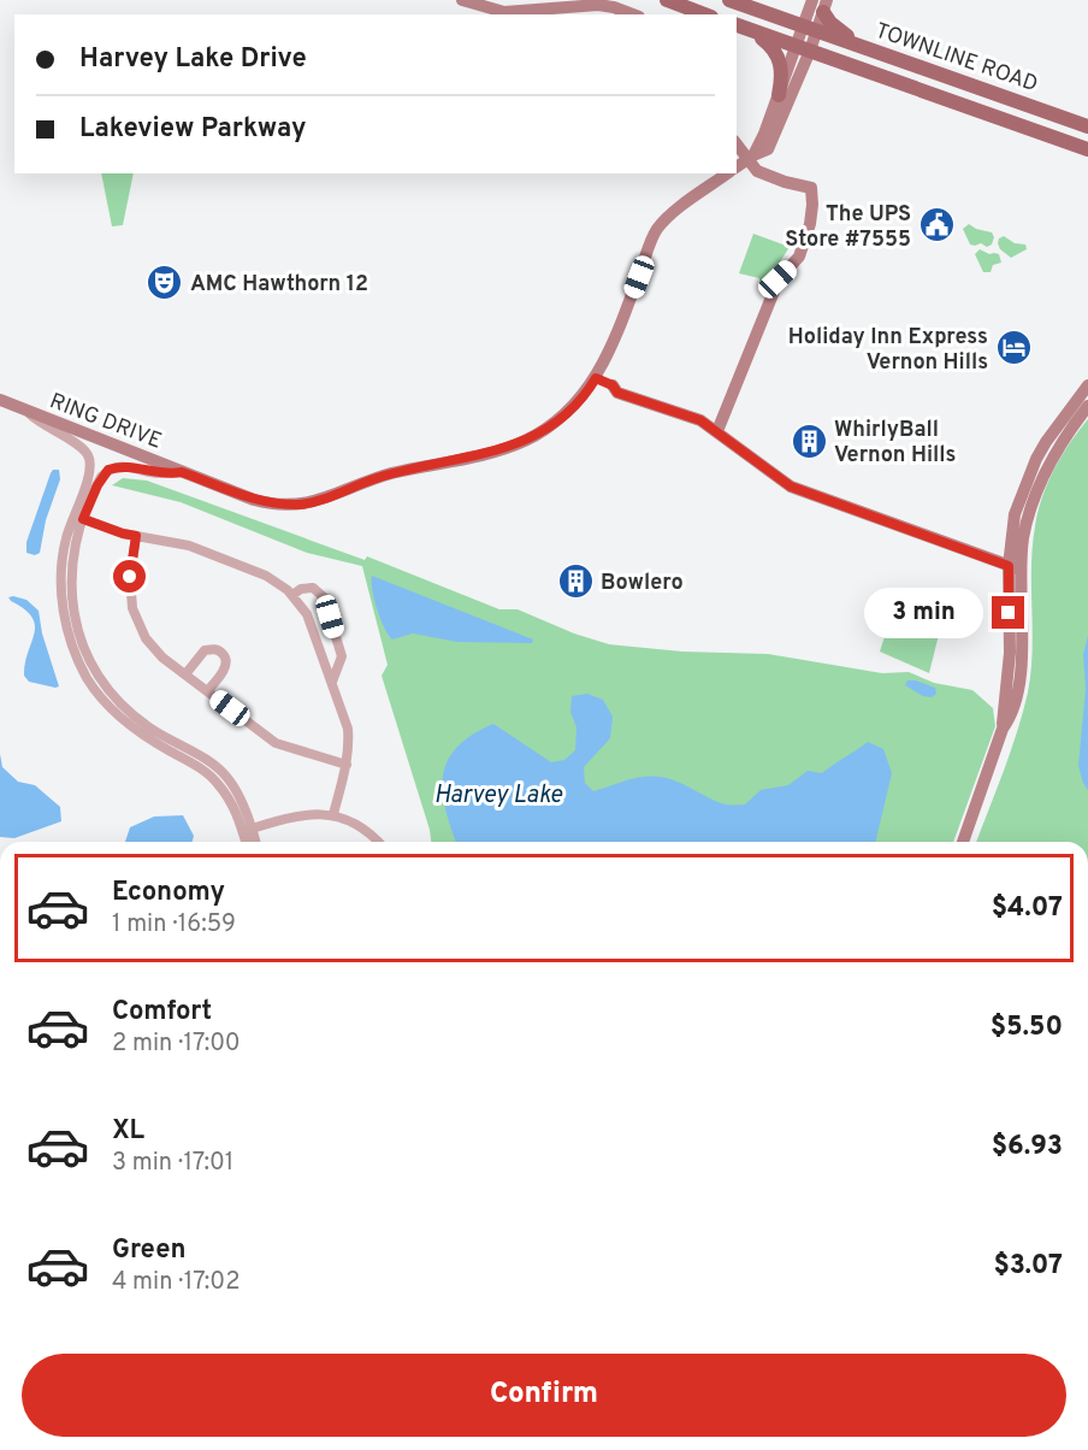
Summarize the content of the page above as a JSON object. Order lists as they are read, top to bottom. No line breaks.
{"streets":{"main road":["TOWNLINE ROAD"],"street":["RING DRIVE"]},"crossings":[["TOWNLINE ROAD","RING DRIVE"]],"water":["Harvey Lake"],"places":{"public building":["The UPS Store #7555"],"theatre":["AMC Hawthorn 12"],"hotel":["Holiday Inn Express Vernon Hills"],"building":["WhirlyBall Vernon Hills","Bowlero"]},"page":{"banner":["Harvey Lake Drive","Lakeview Parkway"],"bubble":"3 min","list":[{"name":"Economy","note":"1 min · 16:59","value":"$4.07"},{"name":"Comfort","note":"2 min · 17:00","value":"$5.50"},{"name":"XL","note":"3 min · 17:01","value":"$6.93"},{"name":"Green","note":"4 min · 17:02","value":"$3.07"}],"buttons":"Confirm"}}
